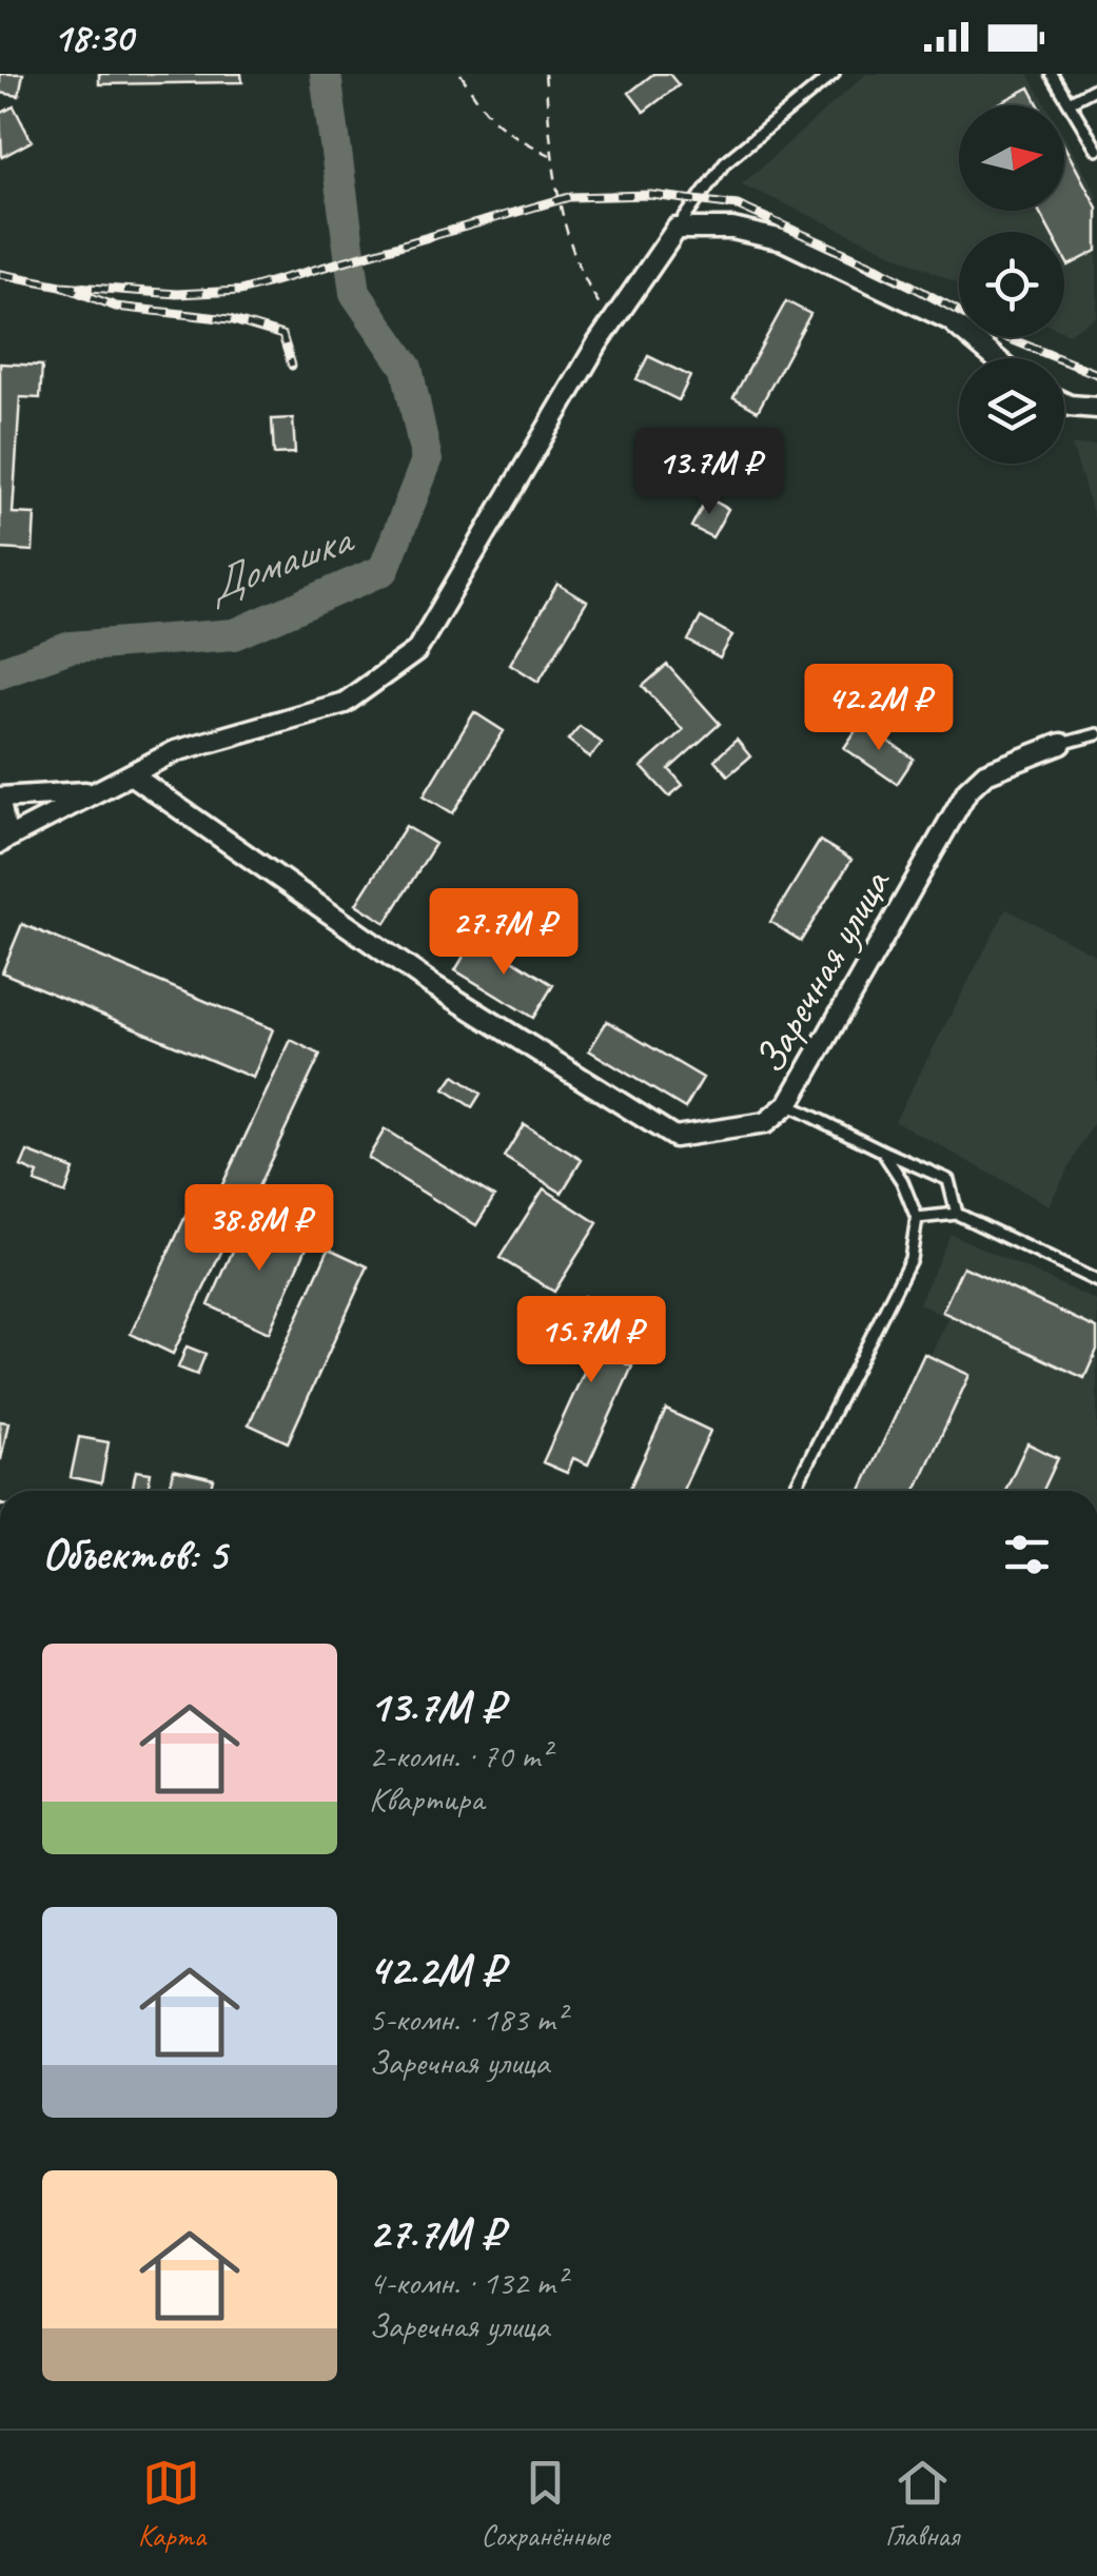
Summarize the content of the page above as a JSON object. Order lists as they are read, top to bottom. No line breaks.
{"streets":{"street":["Заречная улица"]},"water":["Домашка"],"north":"right","page":{"status":"18:30","price":["13.7M ₽","42.2M ₽","27.7M ₽","38.8M ₽","15.7M ₽"],"heading":"Объектов: 5","list":[{"name":"13.7M ₽","note":"2-комн. · 70 m² · Квартира"},{"name":"42.2M ₽","note":"5-комн. · 183 m² · Заречная улица"},{"name":"27.7M ₽","note":"4-комн. · 132 m² · Заречная улица"}],"tabs":["Карта","Сохранённые","Главная"]}}
